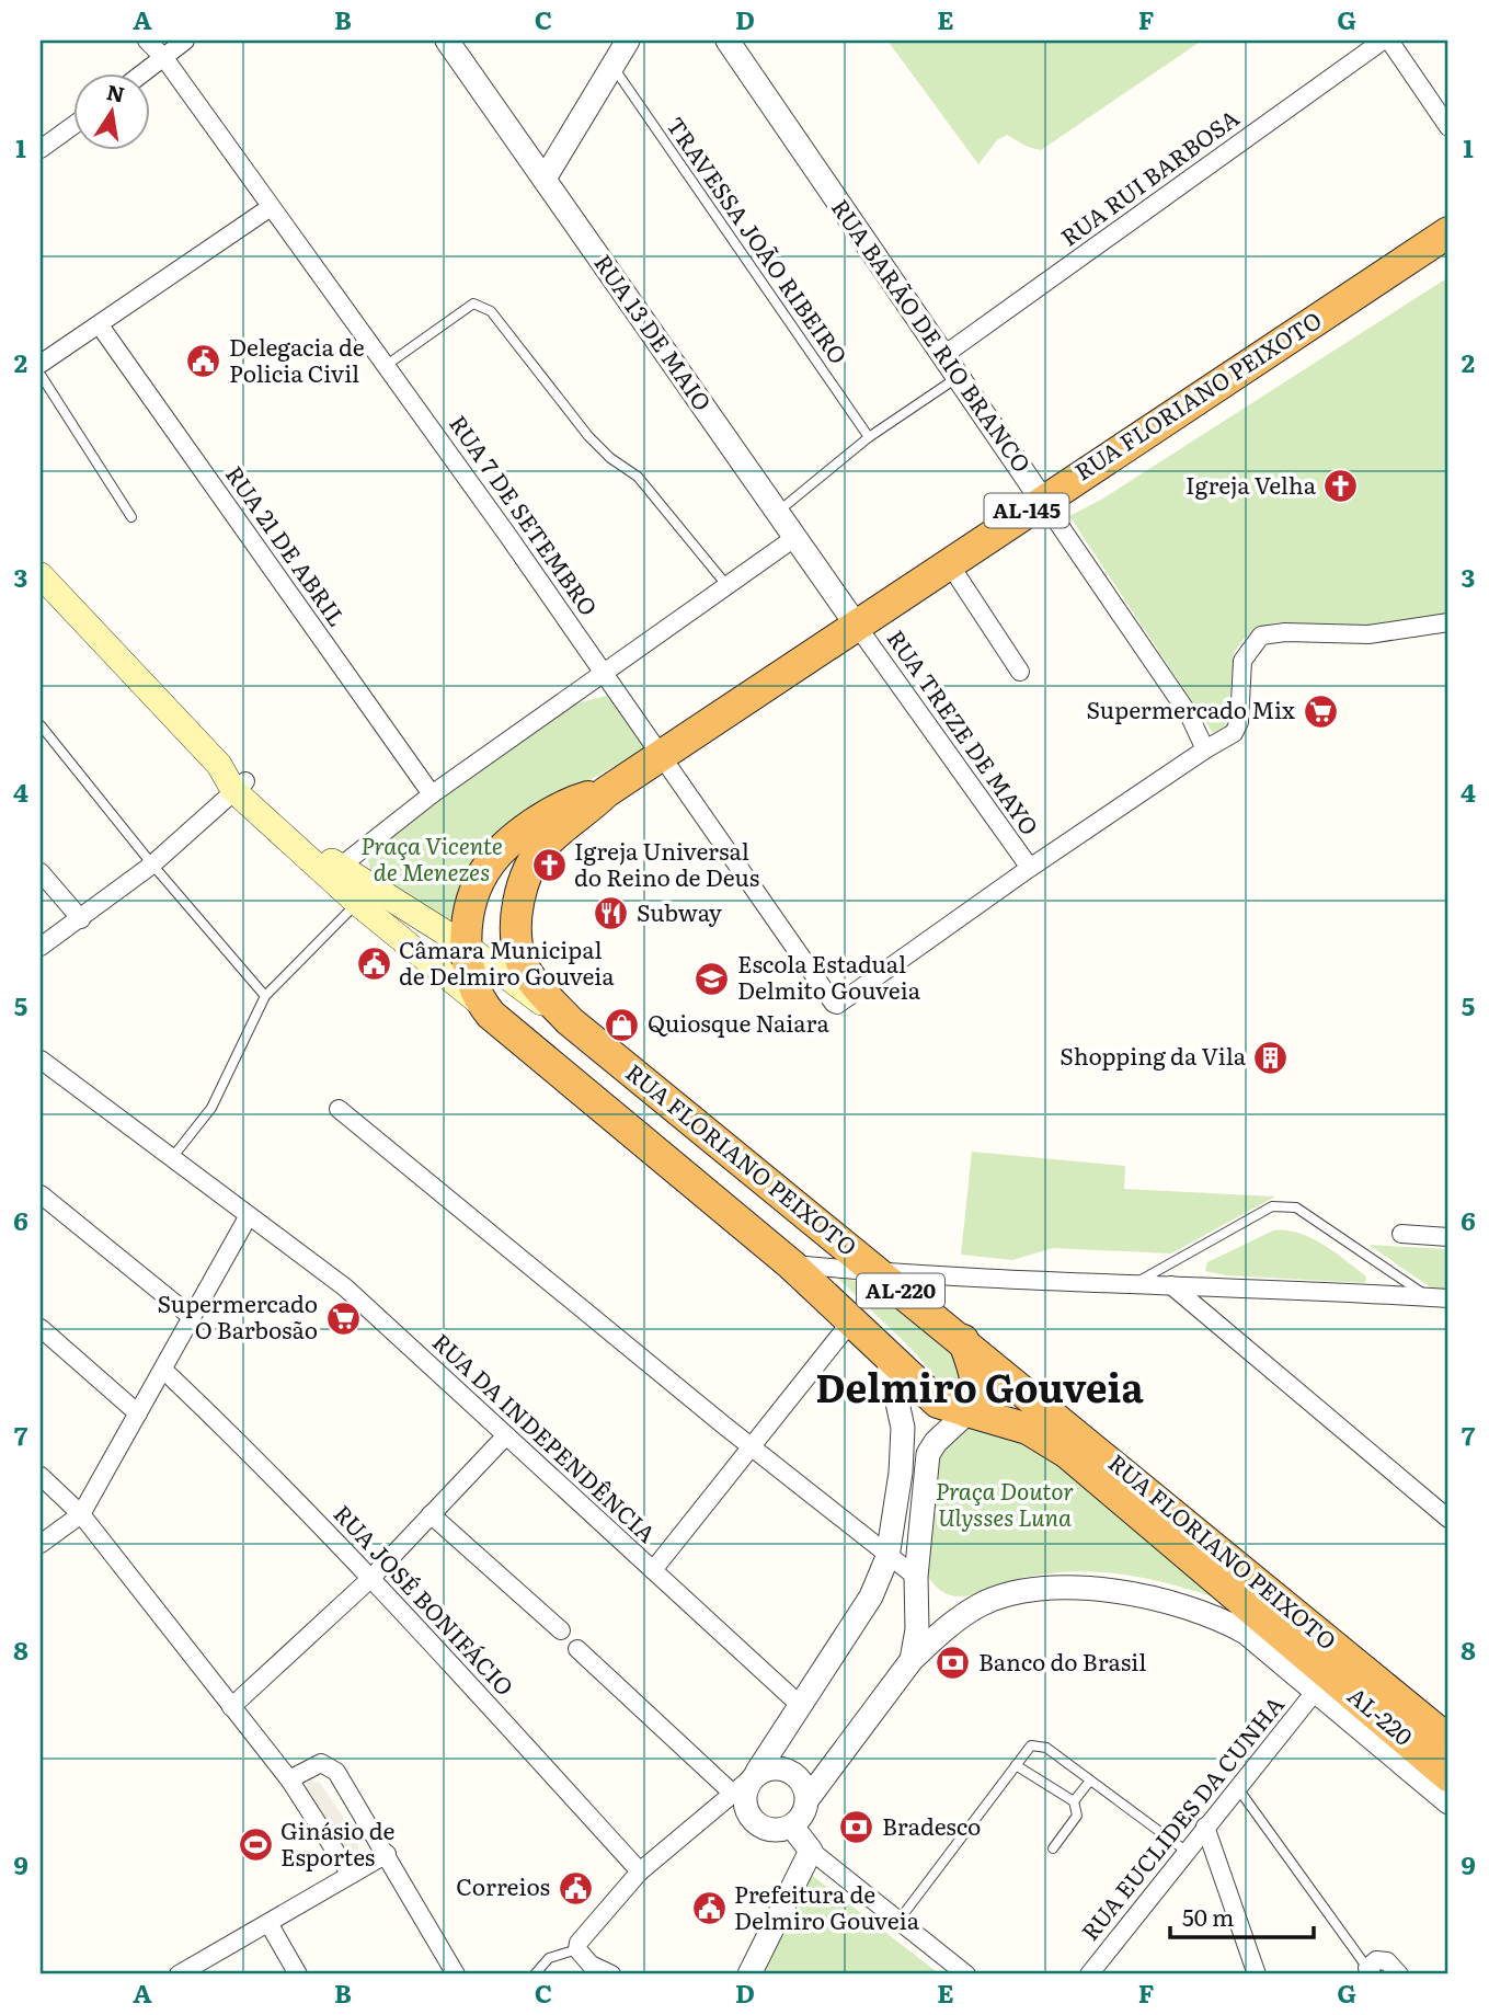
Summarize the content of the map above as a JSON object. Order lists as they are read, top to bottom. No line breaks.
{"streets":{"highway":["RUA FLORIANO PEIXOTO","AL-145","AL-220"],"street":["RUA RUI BARBOSA","RUA 13 DE MAIO","RUA BARÃO DE RIO BRANCO","RUA 7 DE SETEMBRO","RUA 21 DE ABRIL","RUA TREZE DE MAYO","RUA DA INDEPENDÊNCIA","RUA JOSÉ BONIFÁCIO","RUA EUCLIDES DA CUNHA"],"lane":["TRAVESSA JOÃO RIBEIRO"]},"crossings":[["RUA RUI BARBOSA","RUA BARÃO DE RIO BRANCO"],["RUA 13 DE MAIO","RUA FLORIANO PEIXOTO"],["RUA 13 DE MAIO","RUA TREZE DE MAYO"],["RUA BARÃO DE RIO BRANCO","RUA FLORIANO PEIXOTO"],["RUA FLORIANO PEIXOTO","RUA 7 DE SETEMBRO"],["RUA FLORIANO PEIXOTO","RUA TREZE DE MAYO"],["RUA FLORIANO PEIXOTO","AL-220"],["RUA 7 DE SETEMBRO","RUA TREZE DE MAYO"]],"districts":["Delmiro Gouveia"],"parks":["Praça Vicente de Menezes","Praça Doutor Ulysses Luna"],"places":{"public building":["Delegacia de Policia Civil","Câmara Municipal de Delmiro Gouveia","Correios","Prefeitura de Delmiro Gouveia"],"church":["Igreja Velha","Igreja Universal do Reino de Deus"],"supermarket":["Supermercado Mix","Supermercado O Barbosão"],"restaurant":["Subway"],"school or university":["Escola Estadual Delmito Gouveia"],"shop":["Quiosque Naiara"],"building":["Shopping da Vila"],"bank":["Banco do Brasil","Bradesco"],"sports":["Ginásio de Esportes"]},"scale_bar":"50 m","north":"top","grid":{"columns":["A","B","C","D","E","F","G"],"rows":["1","2","3","4","5","6","7","8","9"]}}
